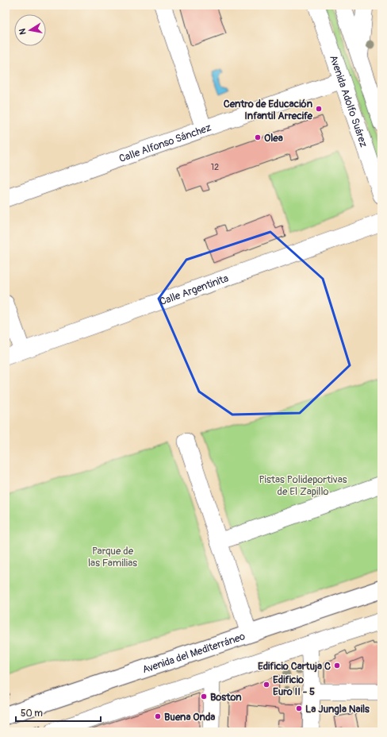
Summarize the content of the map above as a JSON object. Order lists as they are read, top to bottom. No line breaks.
{"streets":{"main road":["Avenida del Mediterráneo"],"street":["Avenida Adolfo Suárez","Calle Alfonso Sánchez","Calle Argentinita"]},"crossings":[["Avenida Adolfo Suárez","Calle Alfonso Sánchez"]],"parks":["Pistas Polideportivas de El Zapillo","Parque de las Familias"],"places":["Centro de Educación Infantil Arrecife","Olea","Edificio Cartuja C","Edificio Euro II - 5","Boston","La Jungla Nails","Buena Onda"],"house_numbers":["12"],"scale_bar":"50 m","north":"left"}
